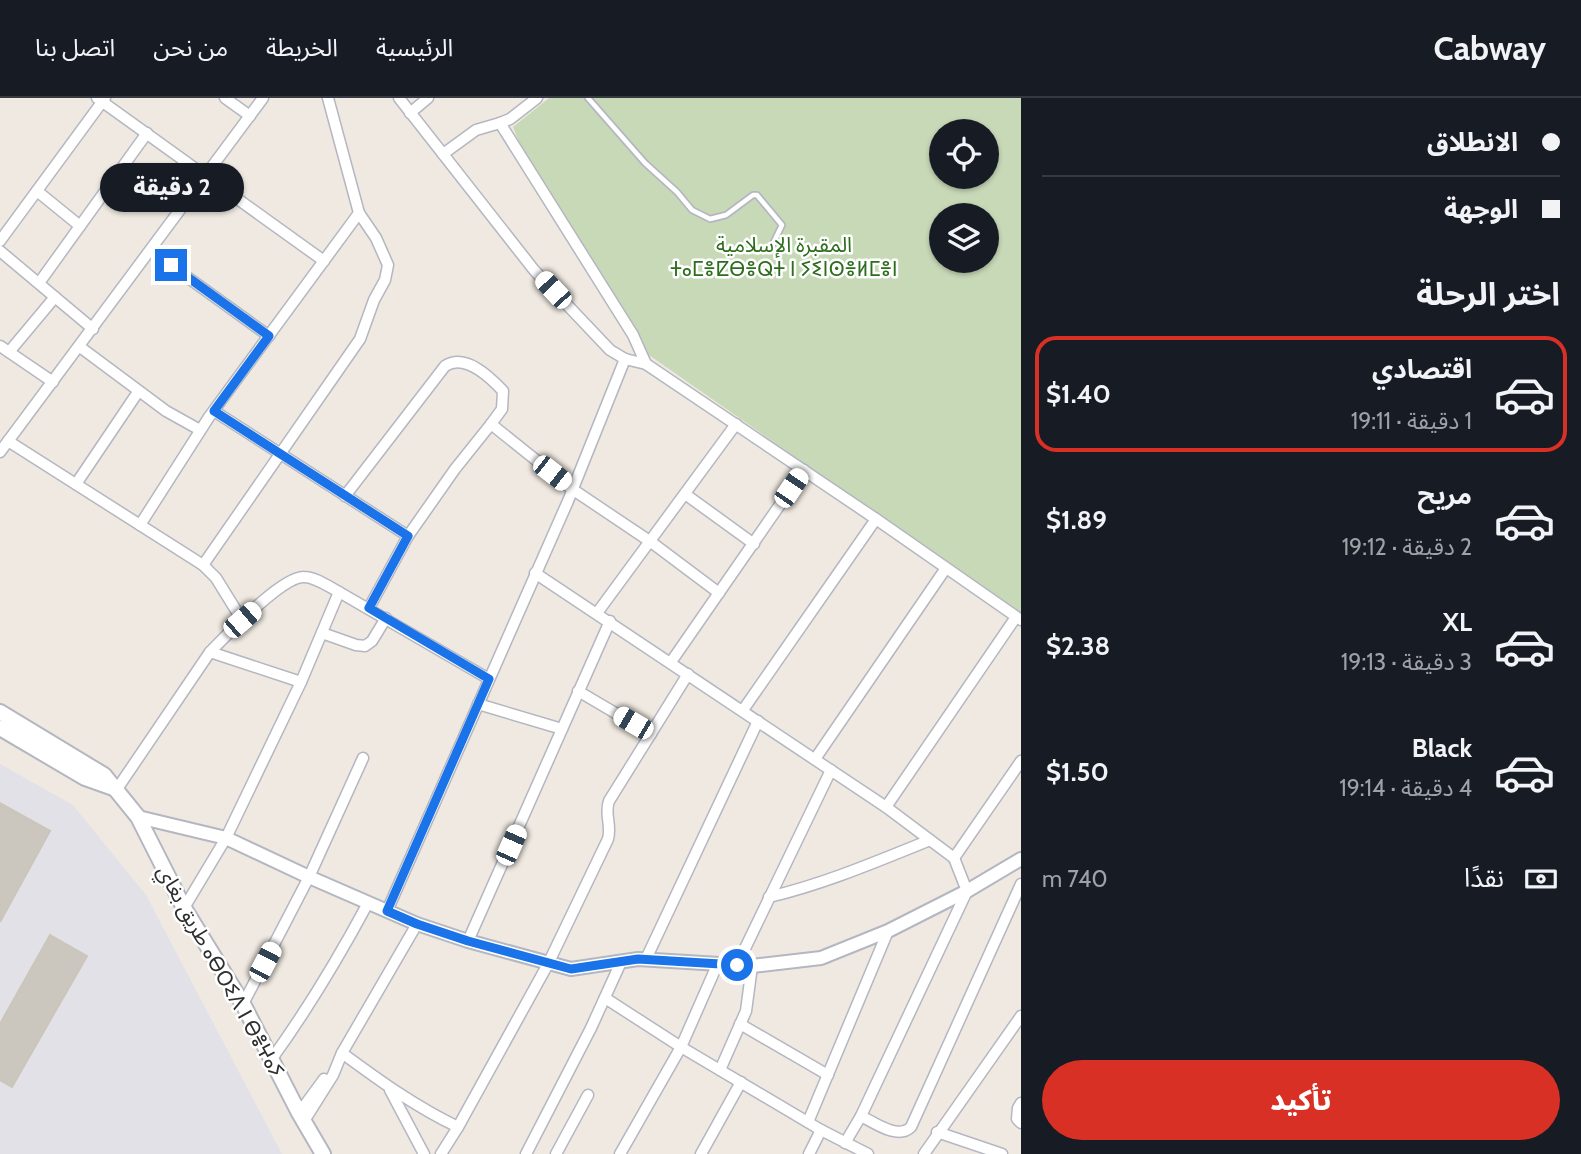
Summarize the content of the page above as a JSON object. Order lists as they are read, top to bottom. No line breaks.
{"streets":{"main road":["طريق بغاي ⴰⴱⵔⵉⴷ ⵏ ⴱⴻⵖⴰⵢ"]},"parks":["المقبرة الإسلامية ⵜⴰⵎⴻⵇⴱⴻⵕⵜ ⵏ ⵢⵉⵏⵙⴻⵍⵎⴻⵏ"],"page":{"header":"Cabway","nav":["الرئيسية","الخريطة","من نحن","اتصل بنا"],"banner":["الانطلاق","الوجهة"],"bubble":"2 دقيقة","heading":"اختر الرحلة","list":[{"name":"اقتصادي","note":"1 دقيقة · 19:11","value":"$1.40"},{"name":"مريح","note":"2 دقيقة · 19:12","value":"$1.89"},{"name":"XL","note":"3 دقيقة · 19:13","value":"$2.38"},{"name":"Black","note":"4 دقيقة · 19:14","value":"$1.50"}],"pay":["نقدًا","740 m"],"buttons":"تأكيد"}}
